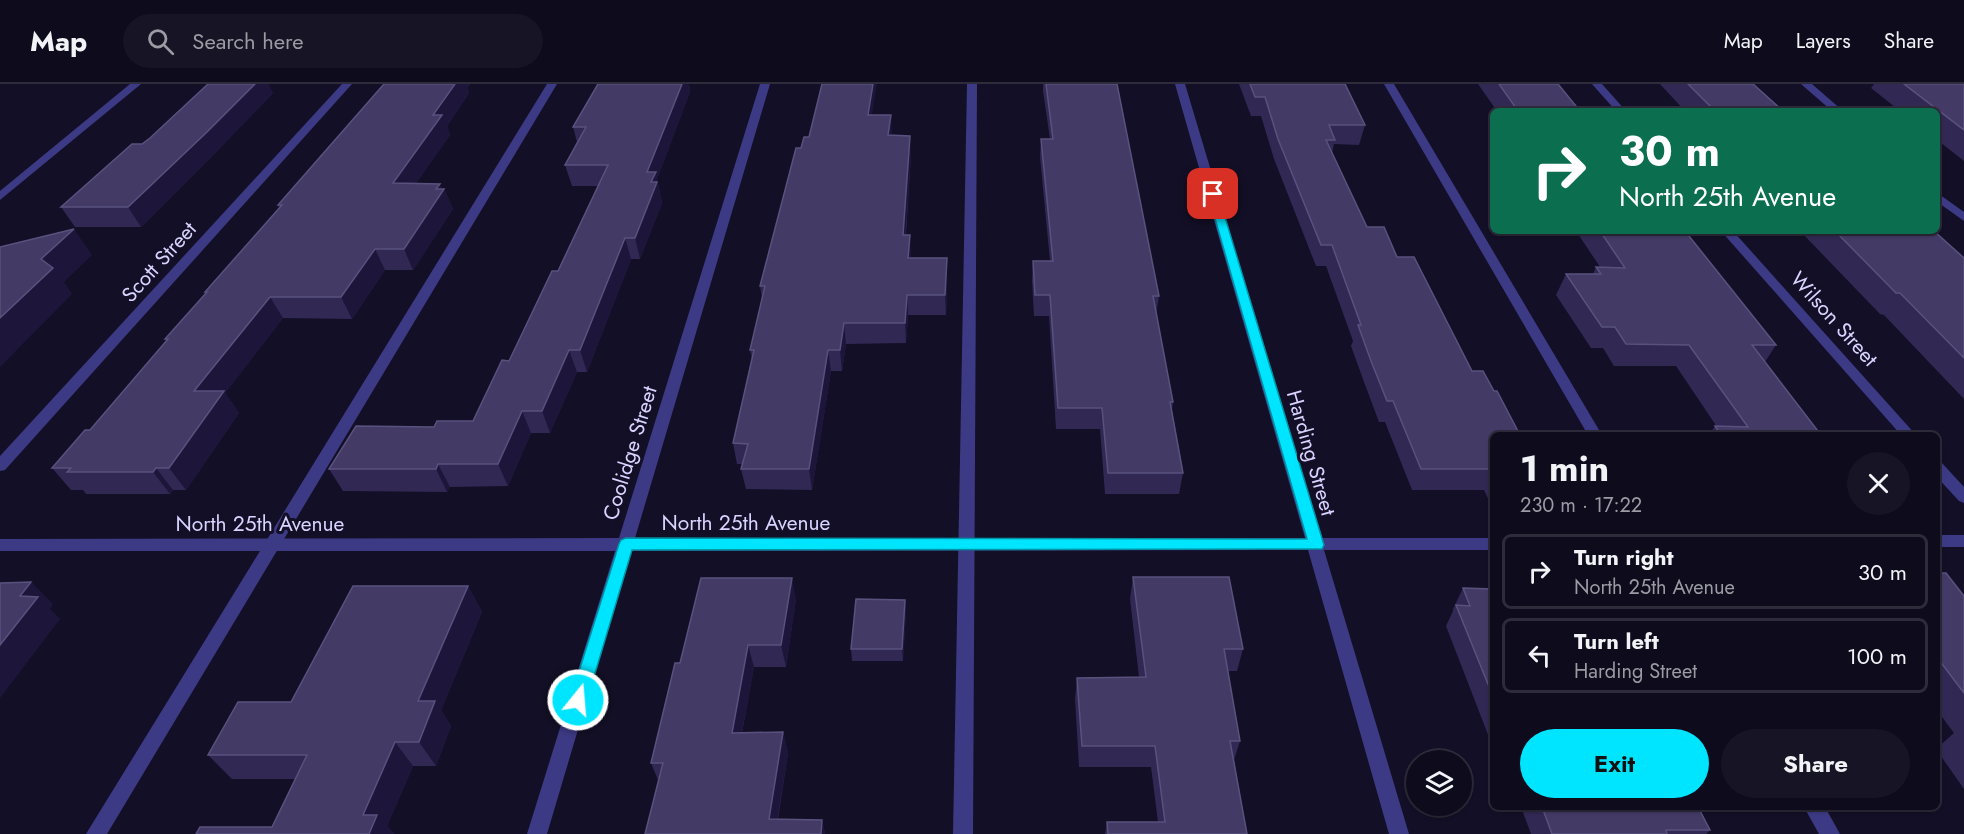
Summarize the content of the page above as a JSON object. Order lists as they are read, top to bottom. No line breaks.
{"streets":{"street":["Scott Street","Wilson Street","Coolidge Street","Harding Street","North 25th Avenue"]},"crossings":[["Coolidge Street","North 25th Avenue"],["Harding Street","North 25th Avenue"]],"page":{"header":"Map","search":"Search here","nav":["Map","Layers","Share"],"turn":["30 m","North 25th Avenue"],"heading":["1 min","230 m · 17:22"],"list":[{"name":"Turn right","note":"North 25th Avenue","value":"30 m"},{"name":"Turn left","note":"Harding Street","value":"100 m"}],"buttons":["Exit","Share"]}}
